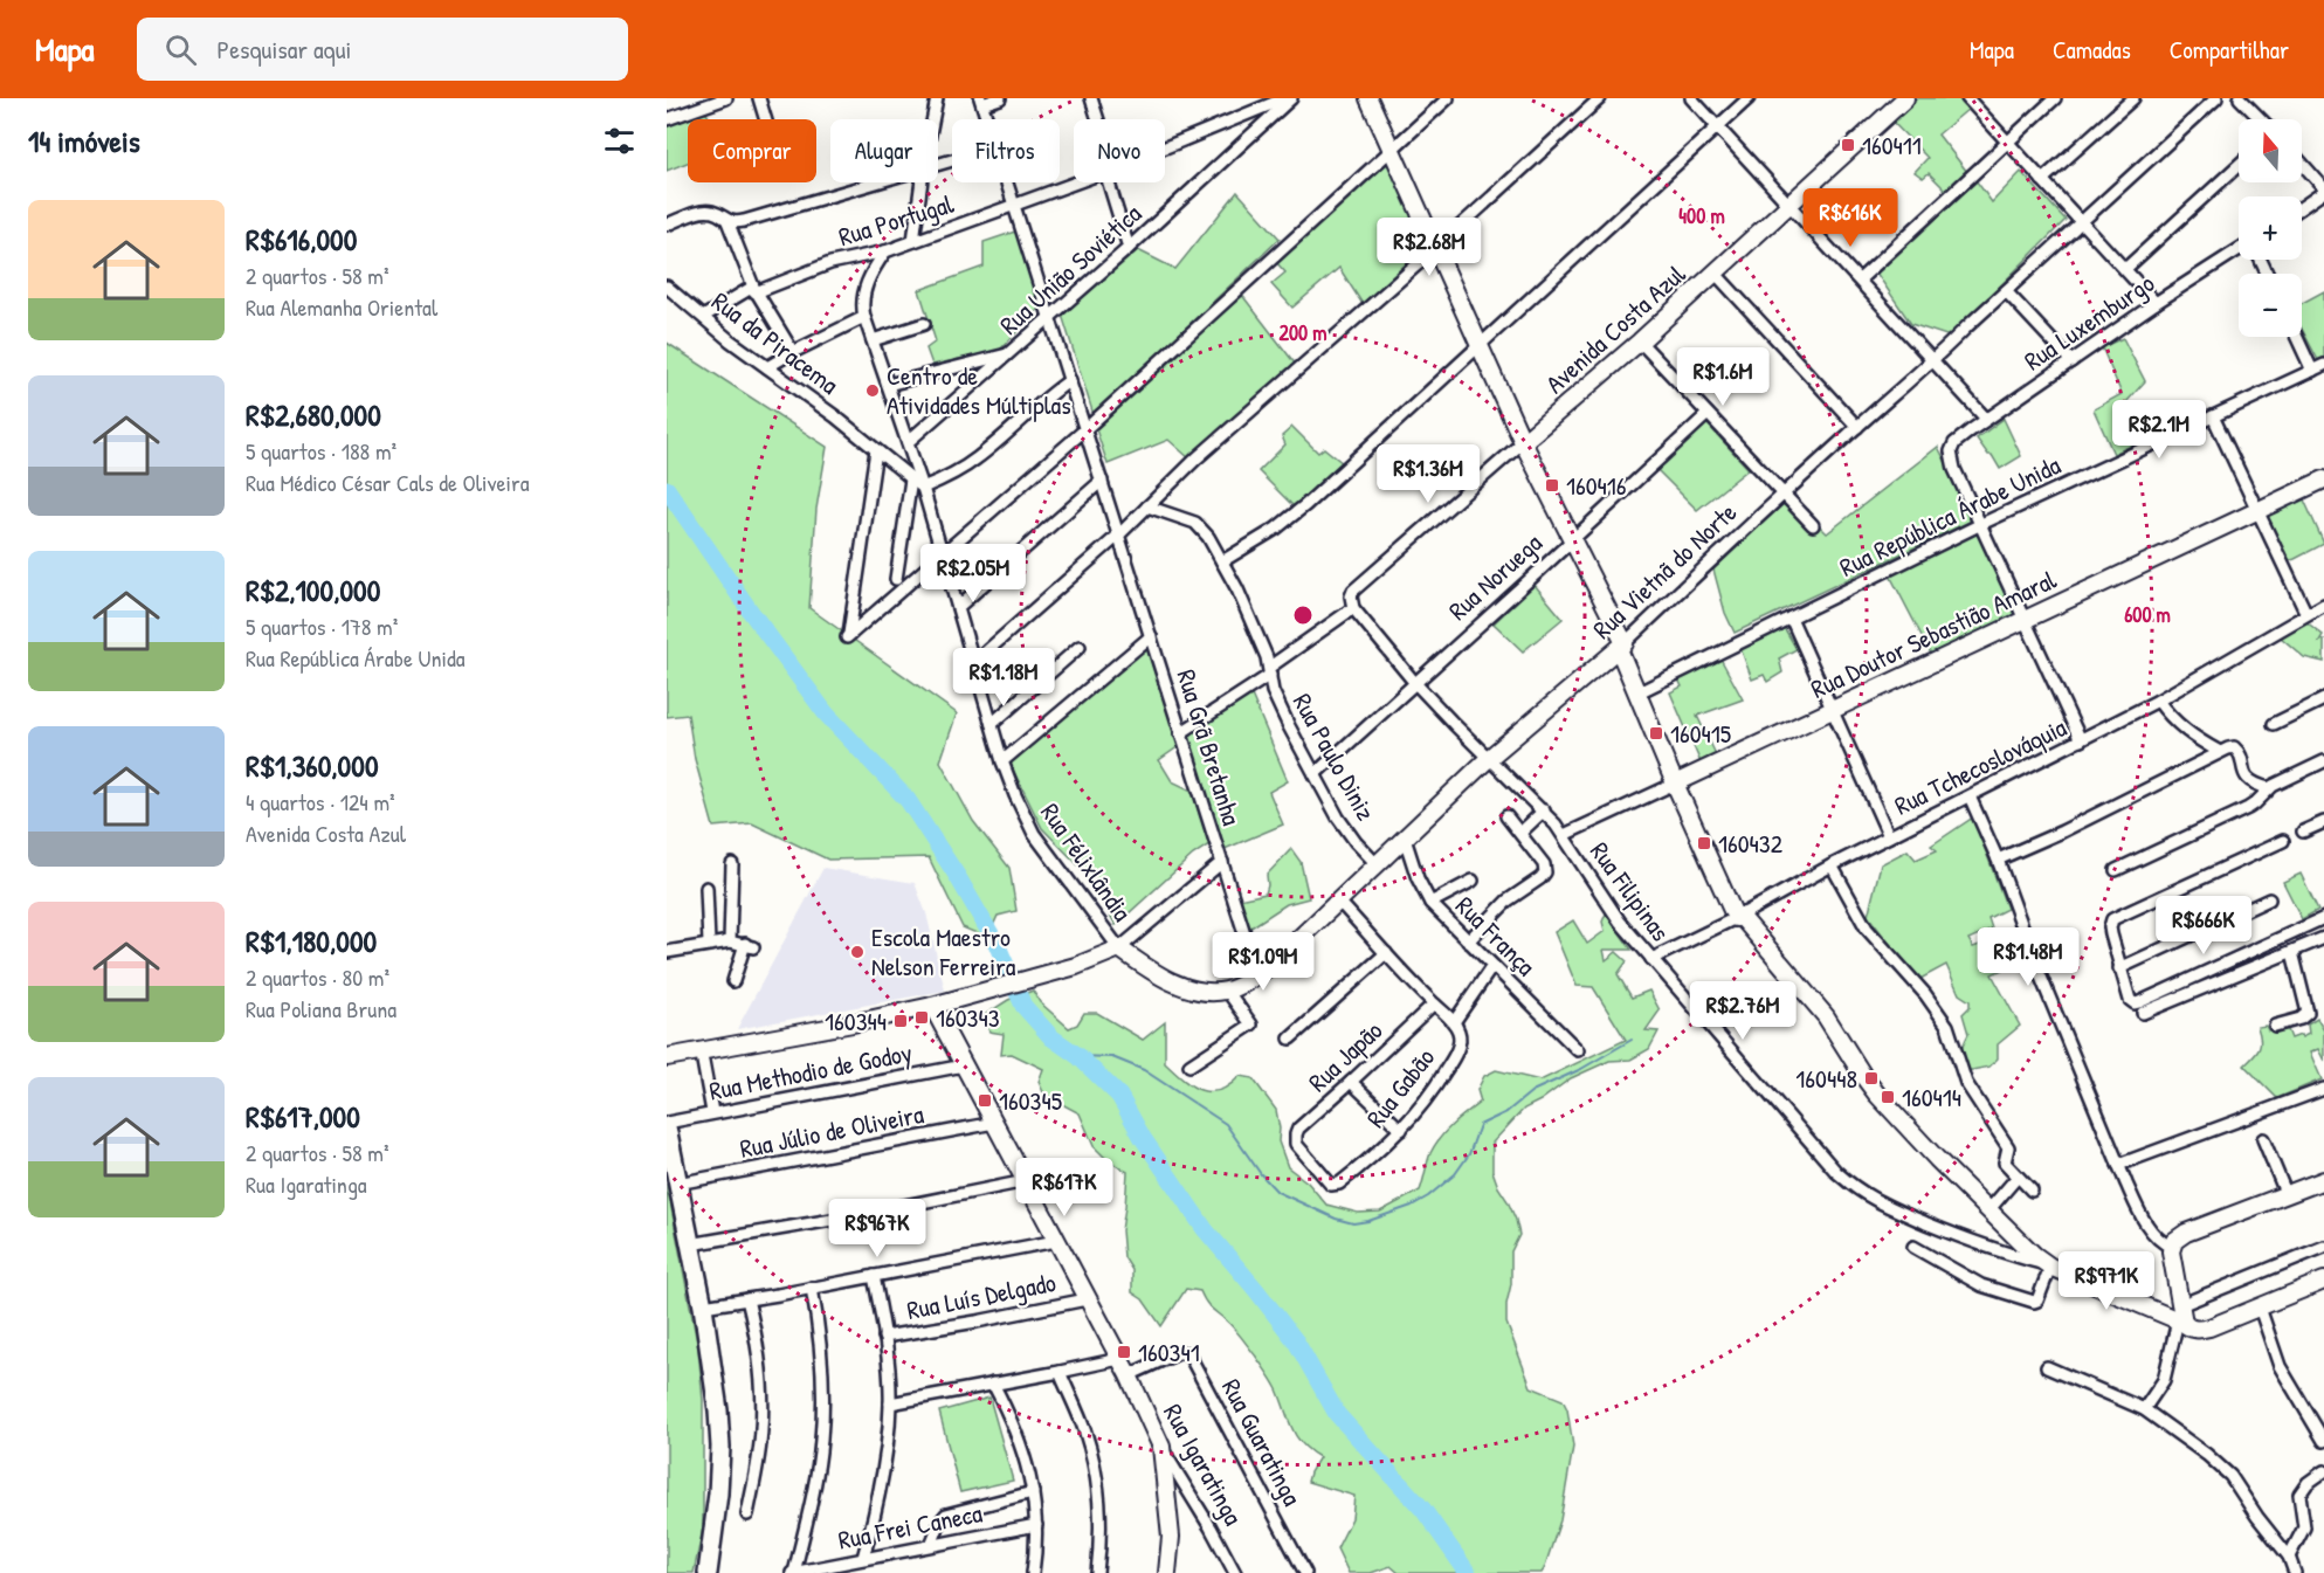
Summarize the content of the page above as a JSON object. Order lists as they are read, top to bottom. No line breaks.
{"streets":{"street":["Rua Portugal","Rua União Soviética","Rua Luxemburgo","Avenida Costa Azul","Rua da Piracema","Rua República Árabe Unida","Rua Vietnã do Norte","Rua Noruega","Rua Doutor Sebastião Amaral","Rua Grã Bretanha","Rua Paulo Diniz","Rua Tchecoslováquia","Rua Félixlândia","Rua Filipinas","Rua França","Rua Japão","Rua Methodio de Godoy","Rua Gabão","Rua Júlio de Oliveira","Rua Luís Delgado","Rua Guaratinga","Rua Igaratinga","Rua Frei Caneca"]},"crossings":[["Rua Portugal","Rua da Piracema"],["Rua Portugal","Rua Grã Bretanha"],["Rua União Soviética","Rua Grã Bretanha"],["Rua União Soviética","Rua Félixlândia"],["Rua Luxemburgo","Rua República Árabe Unida"],["Avenida Costa Azul","Rua Filipinas"],["Rua da Piracema","Rua Félixlândia"],["Rua Vietnã do Norte","Rua Grã Bretanha"],["Rua Vietnã do Norte","Rua Paulo Diniz"],["Rua Vietnã do Norte","Rua Filipinas"],["Rua Vietnã do Norte","Rua França"],["Rua Vietnã do Norte","Rua Gabão"],["Rua Noruega","Rua Paulo Diniz"],["Rua Noruega","Rua Filipinas"],["Rua Doutor Sebastião Amaral","Rua Filipinas"],["Rua Tchecoslováquia","Rua Filipinas"],["Rua Japão","Rua Gabão"],["Rua Methodio de Godoy","Rua Igaratinga"],["Rua Júlio de Oliveira","Rua Igaratinga"],["Rua Luís Delgado","Rua Igaratinga"],["Rua Guaratinga","Rua Igaratinga"]],"places":{"transit":["160411","160416","160415","160432","160343","160344","160448","160414","160345","160341"],"other":["Centro de Atividades Múltiplas","Escola Maestro Nelson Ferreira"]},"north":"top","page":{"header":"Mapa","search":"Pesquisar aqui","nav":["Mapa","Camadas","Compartilhar"],"heading":"14 imóveis","map_buttons":["+","−"],"chip":["Comprar","Alugar","Filtros","Novo"],"list":[{"name":"R$616,000","note":"2 quartos · 58 m² · Rua Alemanha Oriental"},{"name":"R$2,680,000","note":"5 quartos · 188 m² · Rua Médico César Cals de Oliveira"},{"name":"R$2,100,000","note":"5 quartos · 178 m² · Rua República Árabe Unida"},{"name":"R$1,360,000","note":"4 quartos · 124 m² · Avenida Costa Azul"},{"name":"R$1,180,000","note":"2 quartos · 80 m² · Rua Poliana Bruna"},{"name":"R$617,000","note":"2 quartos · 58 m² · Rua Igaratinga"}],"price":["R$616K","R$2.68M","R$1.6M","R$2.1M","R$1.36M","R$2.05M","R$1.18M","R$666K","R$1.48M","R$1.09M","R$2.76M","R$617K","R$967K","R$971K"]},"rings":["400 m","200 m","600 m"]}
